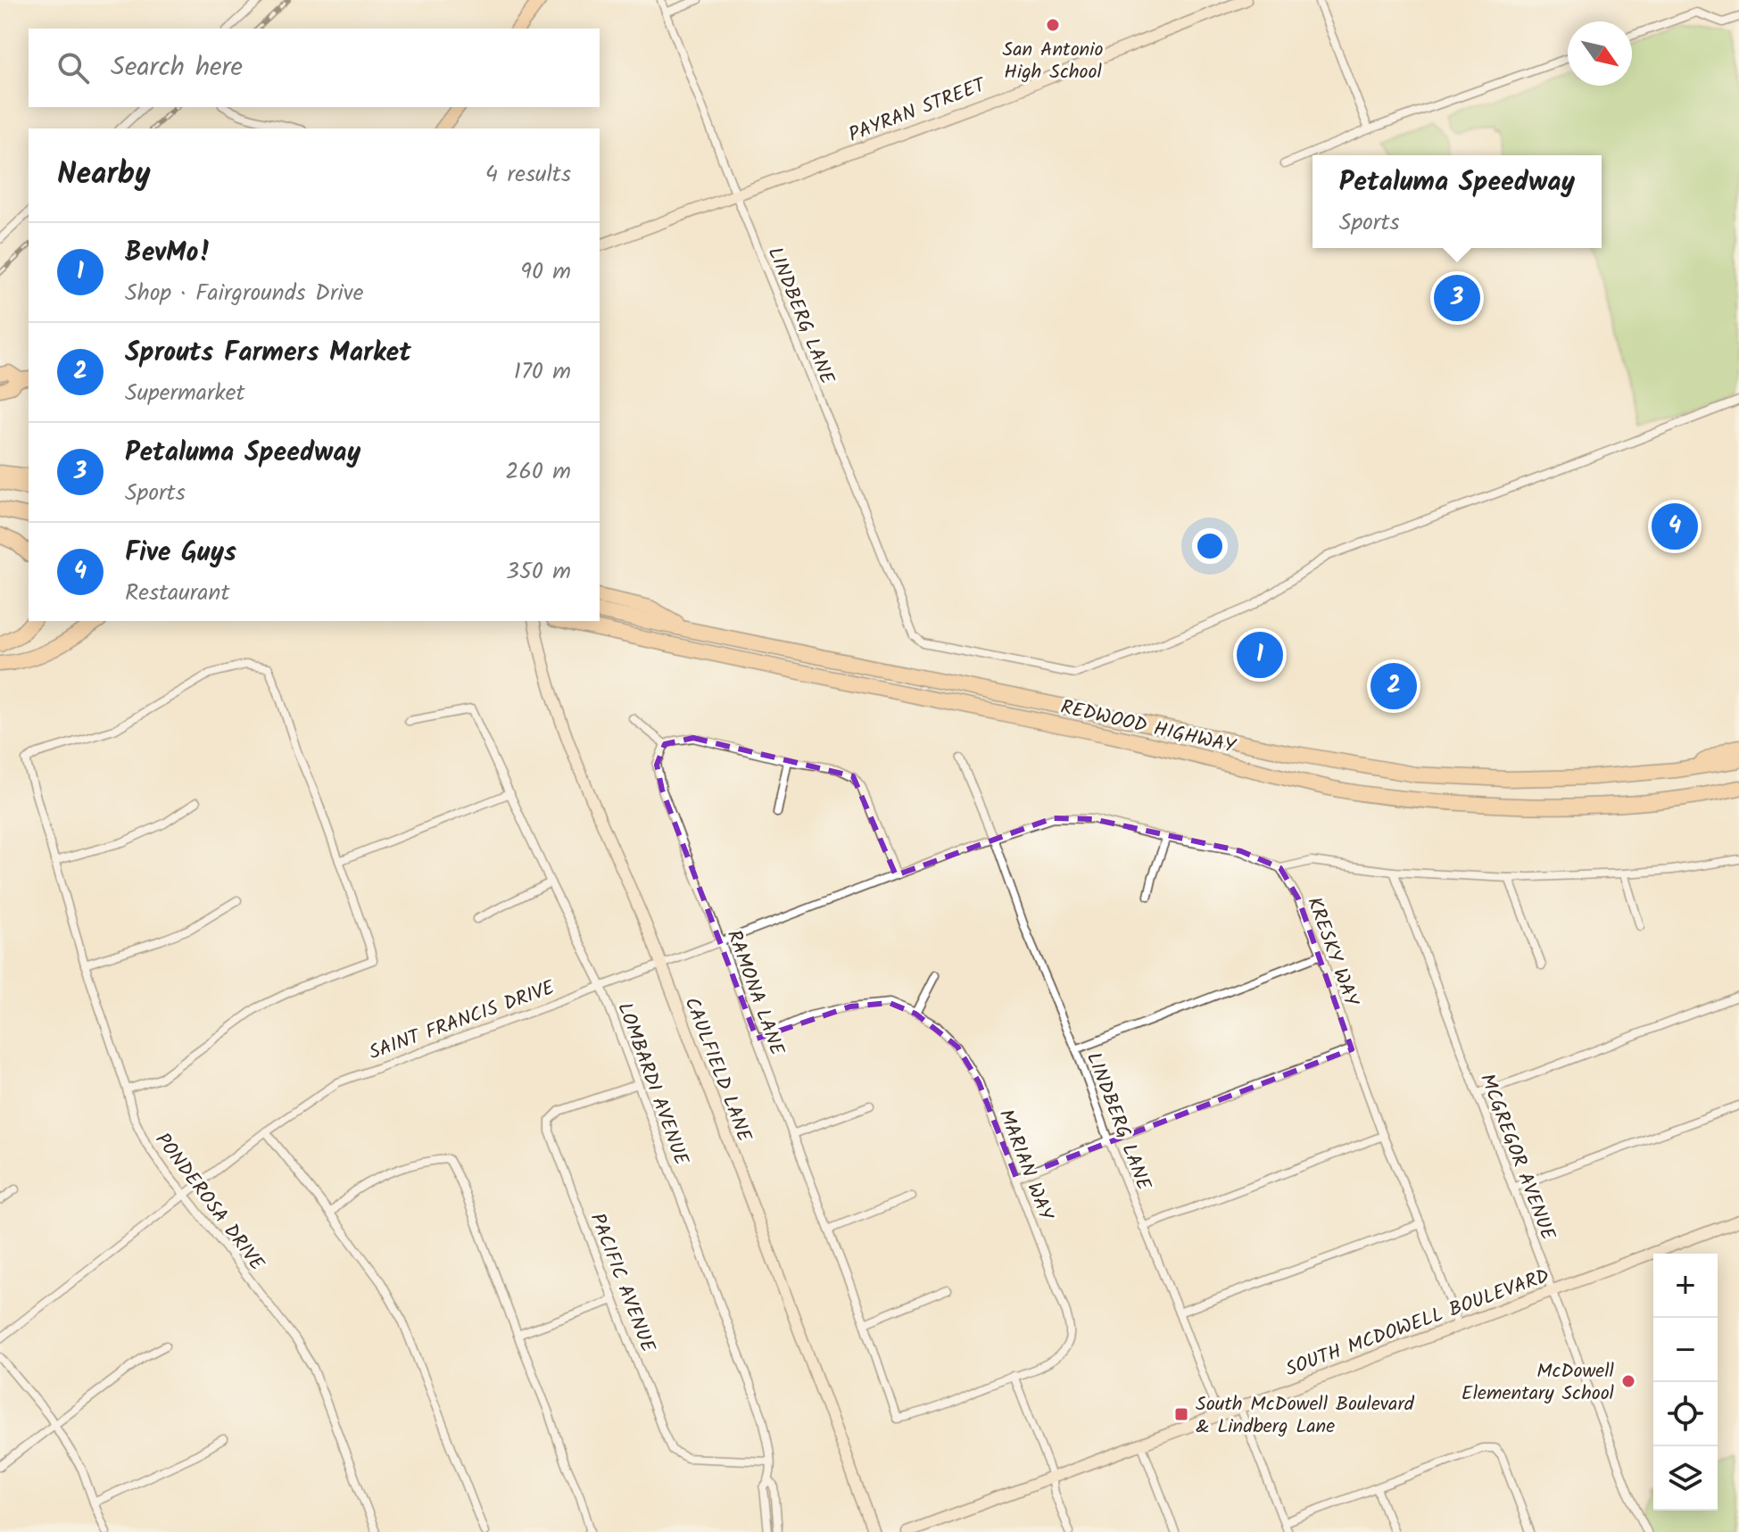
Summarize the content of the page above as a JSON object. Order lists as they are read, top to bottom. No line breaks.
{"streets":{"highway":["REDWOOD HIGHWAY"],"main road":["PAYRAN STREET","CAULFIELD LANE","SOUTH MCDOWELL BOULEVARD"],"street":["LINDBERG LANE","KRESKY WAY","RAMONA LANE","SAINT FRANCIS DRIVE","LOMBARDI AVENUE","MCGREGOR AVENUE","MARIAN WAY","PONDEROSA DRIVE","PACIFIC AVENUE"]},"crossings":[["PAYRAN STREET","LINDBERG LANE"],["LINDBERG LANE","SAINT FRANCIS DRIVE"],["LINDBERG LANE","SOUTH MCDOWELL BOULEVARD"],["KRESKY WAY","SOUTH MCDOWELL BOULEVARD"],["RAMONA LANE","SAINT FRANCIS DRIVE"],["RAMONA LANE","MARIAN WAY"],["SAINT FRANCIS DRIVE","CAULFIELD LANE"],["SAINT FRANCIS DRIVE","LOMBARDI AVENUE"],["SAINT FRANCIS DRIVE","PONDEROSA DRIVE"],["LOMBARDI AVENUE","PACIFIC AVENUE"],["MCGREGOR AVENUE","SOUTH MCDOWELL BOULEVARD"]],"places":{"other":["San Antonio High School","McDowell Elementary School"],"transit":["South McDowell Boulevard & Lindberg Lane"]},"north":"bottom right","page":{"search":"Search here","heading":["Nearby","4 results"],"popup":["Petaluma Speedway","Sports"],"list":[{"mark":"1","name":"BevMo!","note":"Shop · Fairgrounds Drive","value":"90 m"},{"mark":"2","name":"Sprouts Farmers Market","note":"Supermarket","value":"170 m"},{"mark":"3","name":"Petaluma Speedway","note":"Sports","value":"260 m"},{"mark":"4","name":"Five Guys","note":"Restaurant","value":"350 m"}],"pins":["3","4","1","2"],"map_buttons":["+","−"]}}
